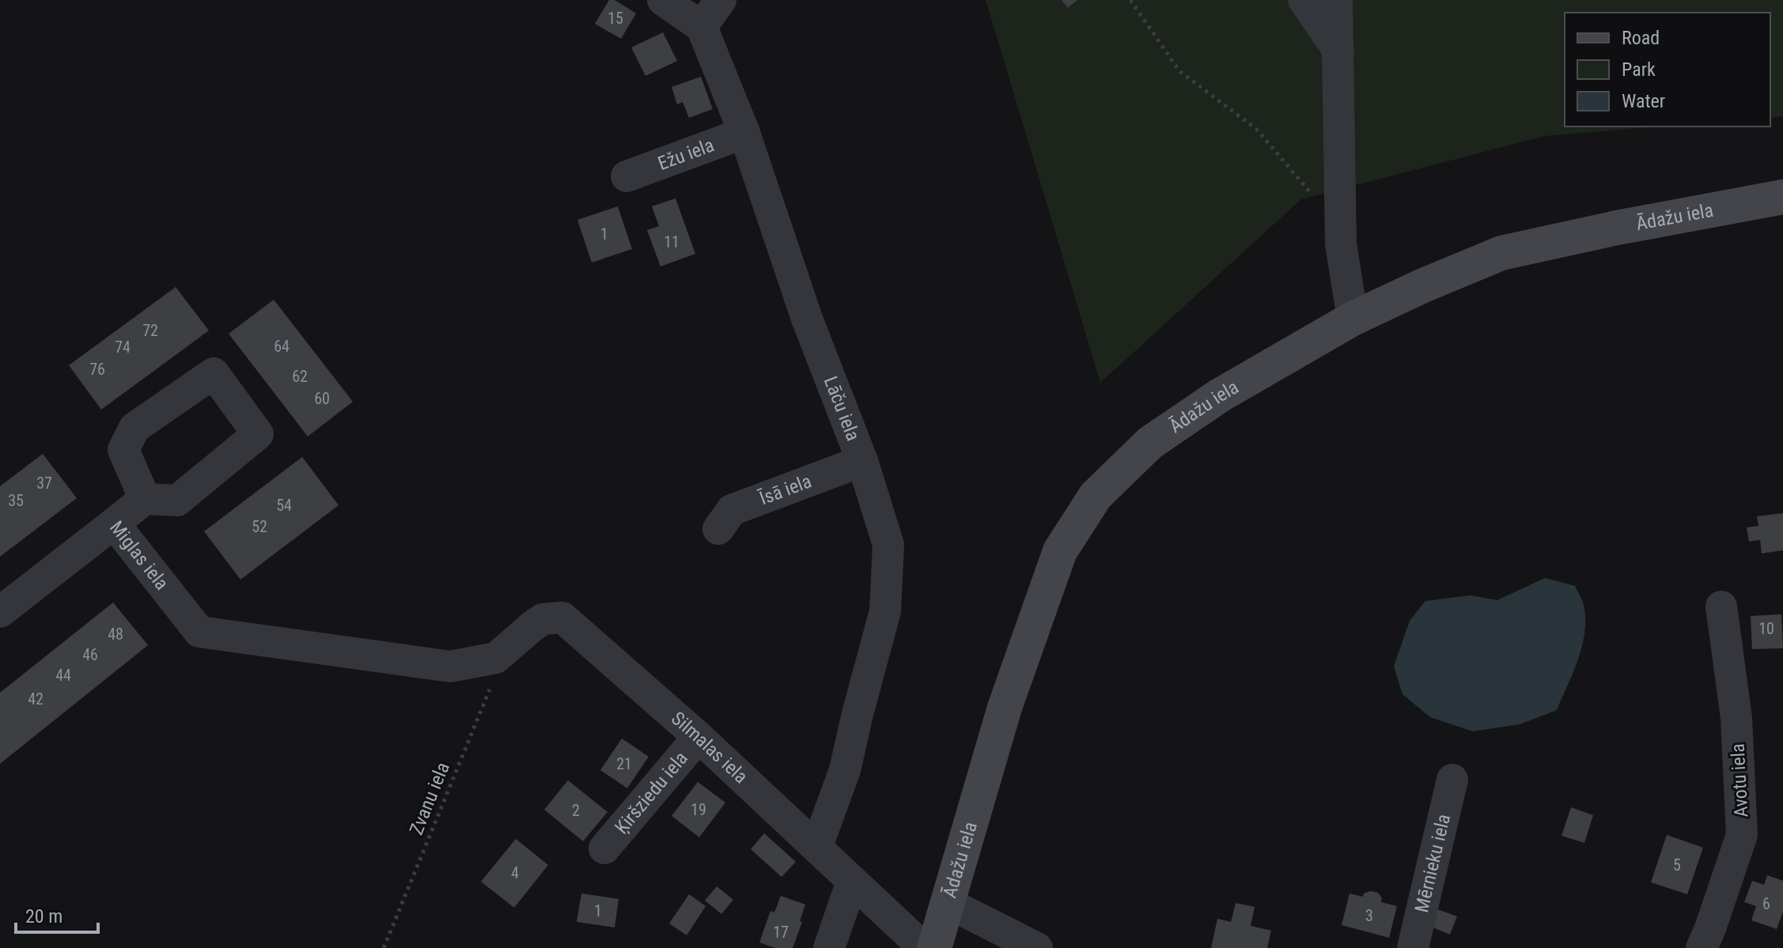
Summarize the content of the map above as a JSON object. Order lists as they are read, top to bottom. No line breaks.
{"streets":{"street":["Ežu iela","Ādažu iela","Lāču iela","Īsā iela","Miglas iela","Silmalas iela","Avotu iela","Ķiršziedu iela","Mērnieku iela"],"path":["Zvanu iela"]},"crossings":[["Ežu iela","Lāču iela"],["Lāču iela","Īsā iela"],["Lāču iela","Silmalas iela"],["Miglas iela","Silmalas iela"],["Miglas iela","Zvanu iela"],["Silmalas iela","Ķiršziedu iela"],["Silmalas iela","Zvanu iela"]],"house_numbers":["15","1","11","72","64","74","76","62","60","37","35","54","52","10","48","46","44","42","21","19","2","5","4","6","1","3","17"],"legend":["Road","Park","Water"],"scale_bar":"20 m"}
